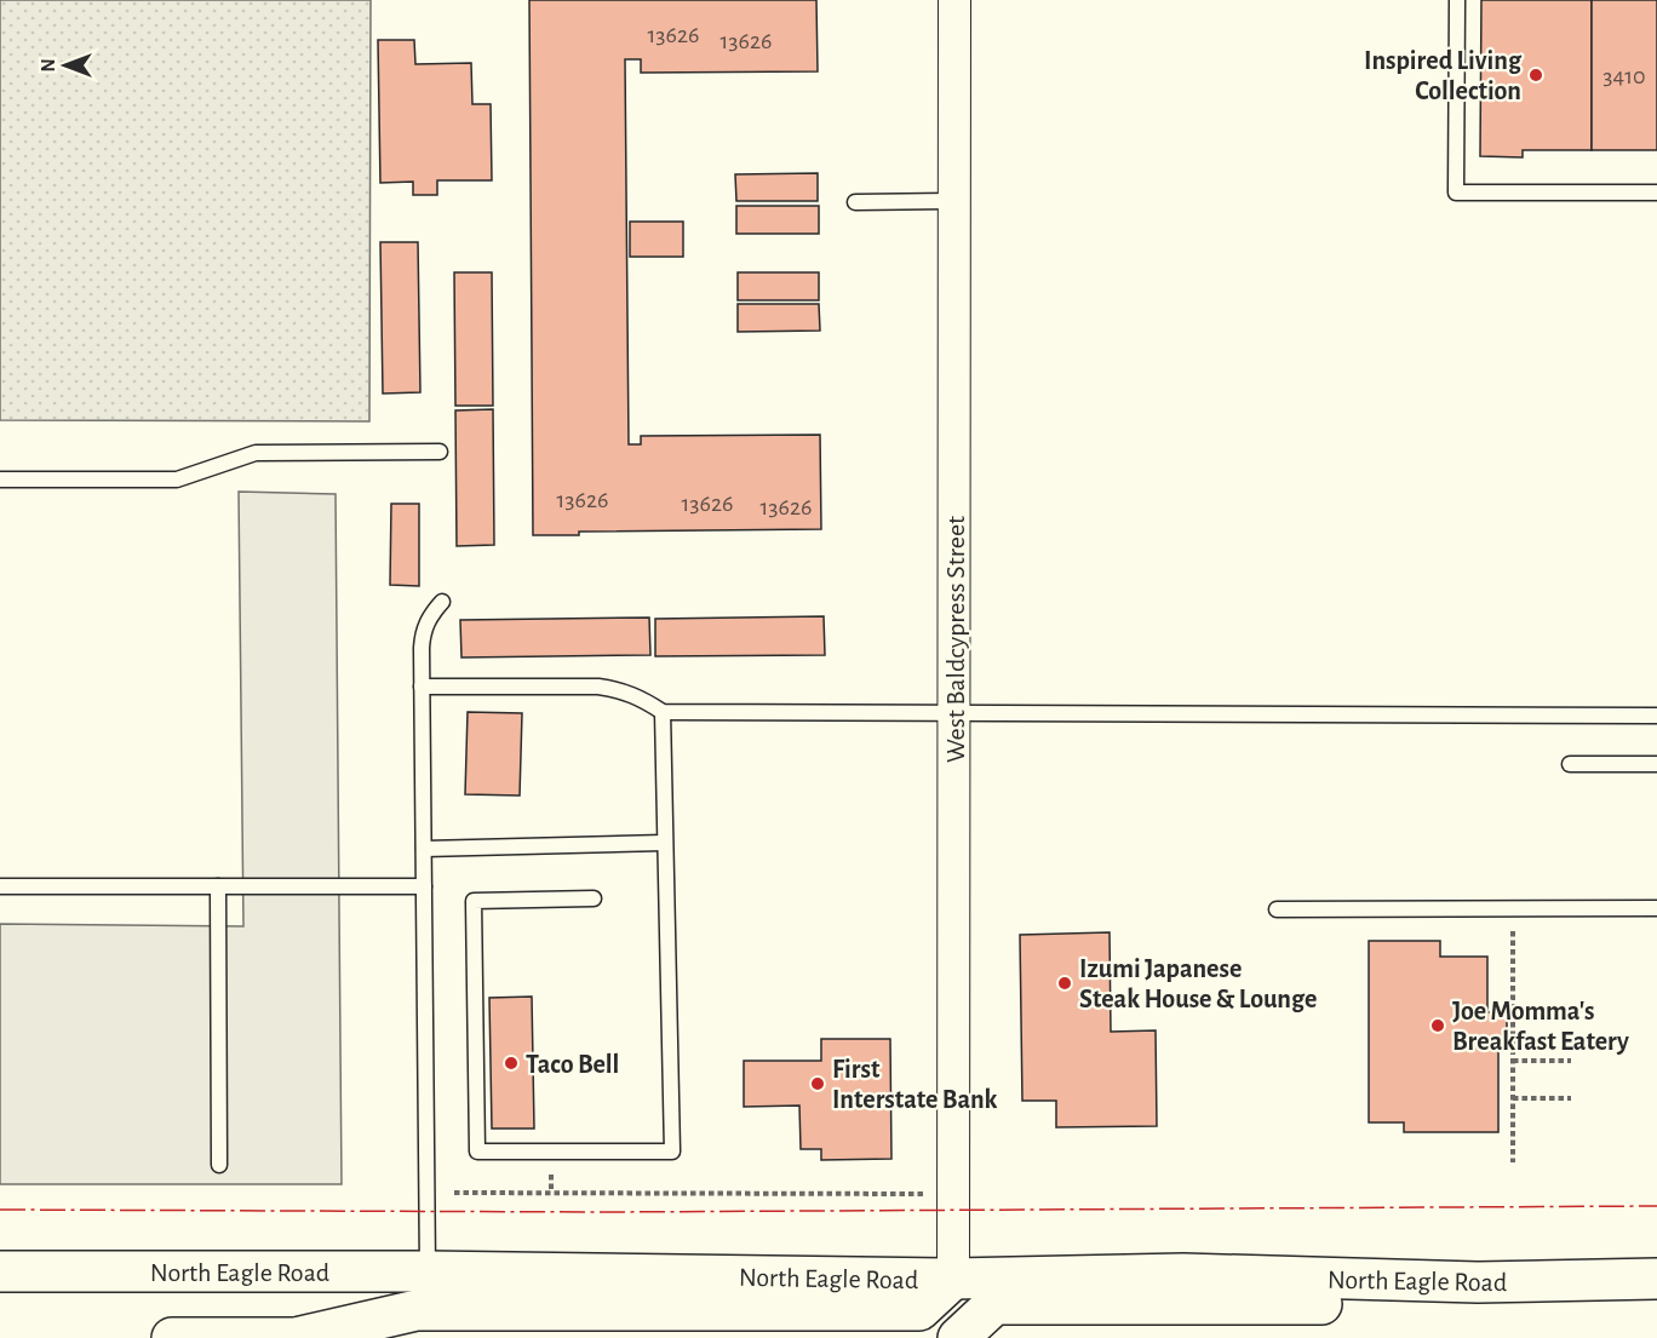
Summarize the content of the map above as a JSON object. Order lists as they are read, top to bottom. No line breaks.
{"streets":{"highway":["North Eagle Road"],"street":["West Baldcypress Street"]},"crossings":[["West Baldcypress Street","North Eagle Road"]],"places":["Inspired Living Collection","Izumi Japanese Steak House & Lounge","Joe Momma's Breakfast Eatery","Taco Bell","First Interstate Bank"],"house_numbers":["13626","13626","3410","13626","13626","13626"],"north":"left"}
